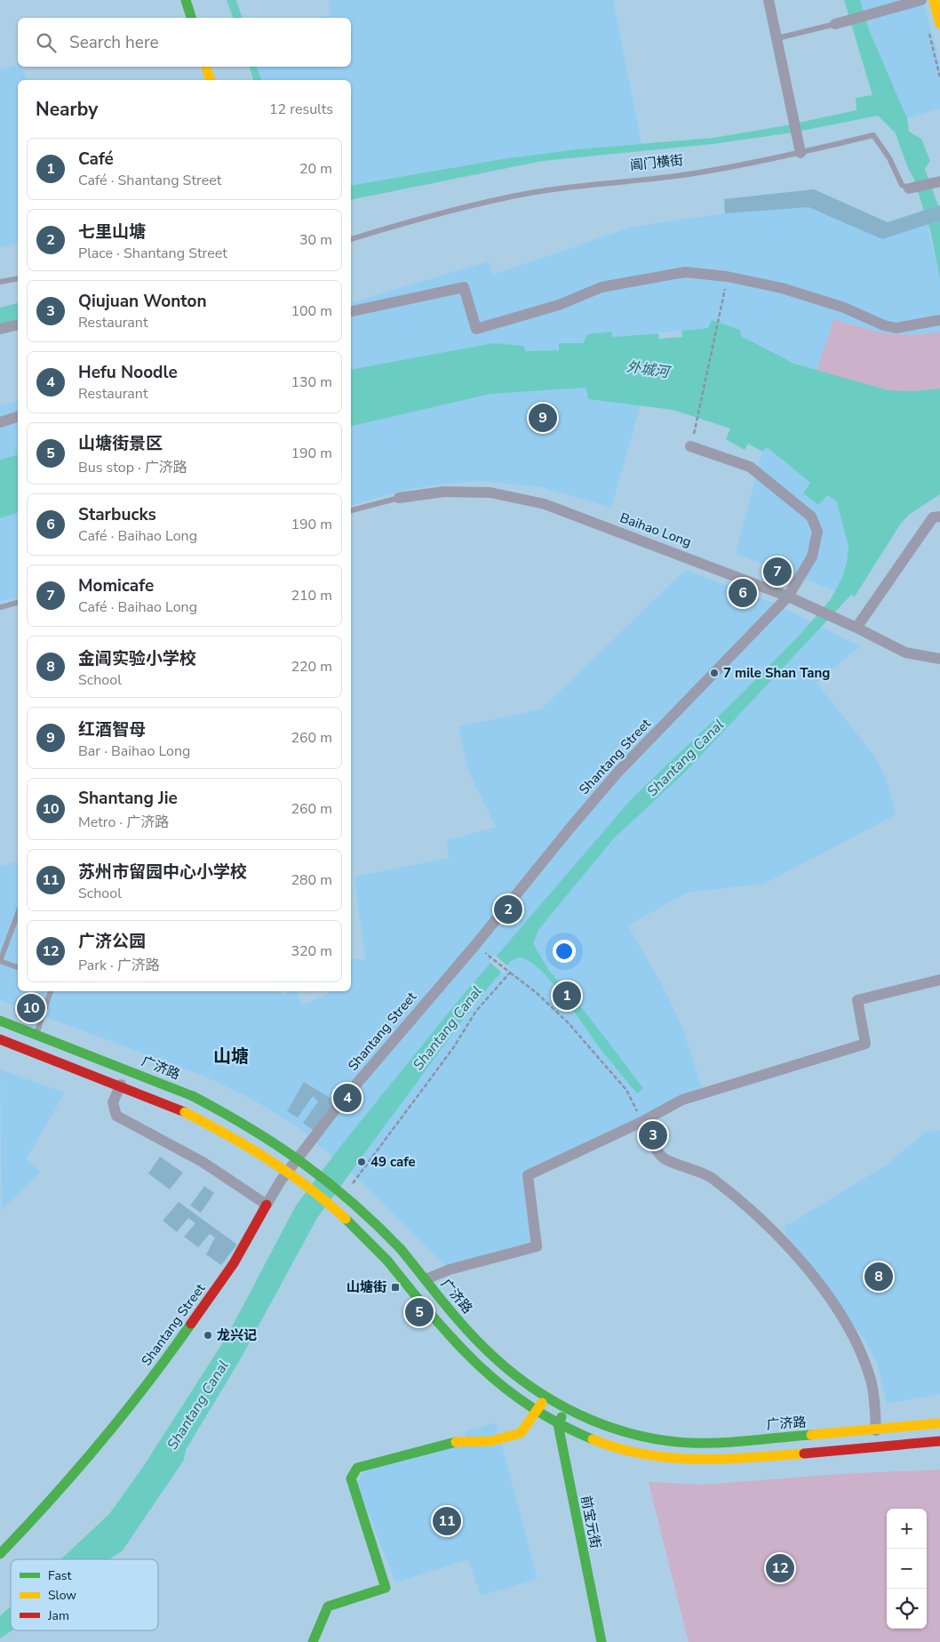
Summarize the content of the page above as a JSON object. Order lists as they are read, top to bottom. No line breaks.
{"streets":{"main road":["Shantang Street","广济路","前宝元街"],"street":["阊门横街","Baihao Long"]},"crossings":[["Baihao Long","Shantang Street"]],"districts":["山塘"],"water":["外城河","Shantang Canal"],"places":{"other":["7 mile Shan Tang","49 cafe","龙兴记"],"transit":["山塘街"]},"legend":["Fast","Slow","Jam"],"page":{"search":"Search here","heading":["Nearby","12 results"],"list":[{"mark":"1","name":"Café","note":"Café · Shantang Street","value":"20 m"},{"mark":"2","name":"七里山塘","note":"Place · Shantang Street","value":"30 m"},{"mark":"3","name":"Qiujuan Wonton","note":"Restaurant","value":"100 m"},{"mark":"4","name":"Hefu Noodle","note":"Restaurant","value":"130 m"},{"mark":"5","name":"山塘街景区","note":"Bus stop · 广济路","value":"190 m"},{"mark":"6","name":"Starbucks","note":"Café · Baihao Long","value":"190 m"},{"mark":"7","name":"Momicafe","note":"Café · Baihao Long","value":"210 m"},{"mark":"8","name":"金阊实验小学校","note":"School","value":"220 m"},{"mark":"9","name":"红酒智母","note":"Bar · Baihao Long","value":"260 m"},{"mark":"10","name":"Shantang Jie","note":"Metro · 广济路","value":"260 m"},{"mark":"11","name":"苏州市留园中心小学校","note":"School","value":"280 m"},{"mark":"12","name":"广济公园","note":"Park · 广济路","value":"320 m"}],"pins":["9","7","6","2","1","10","4","3","8","5","11","12"],"map_buttons":["+","−"]}}
